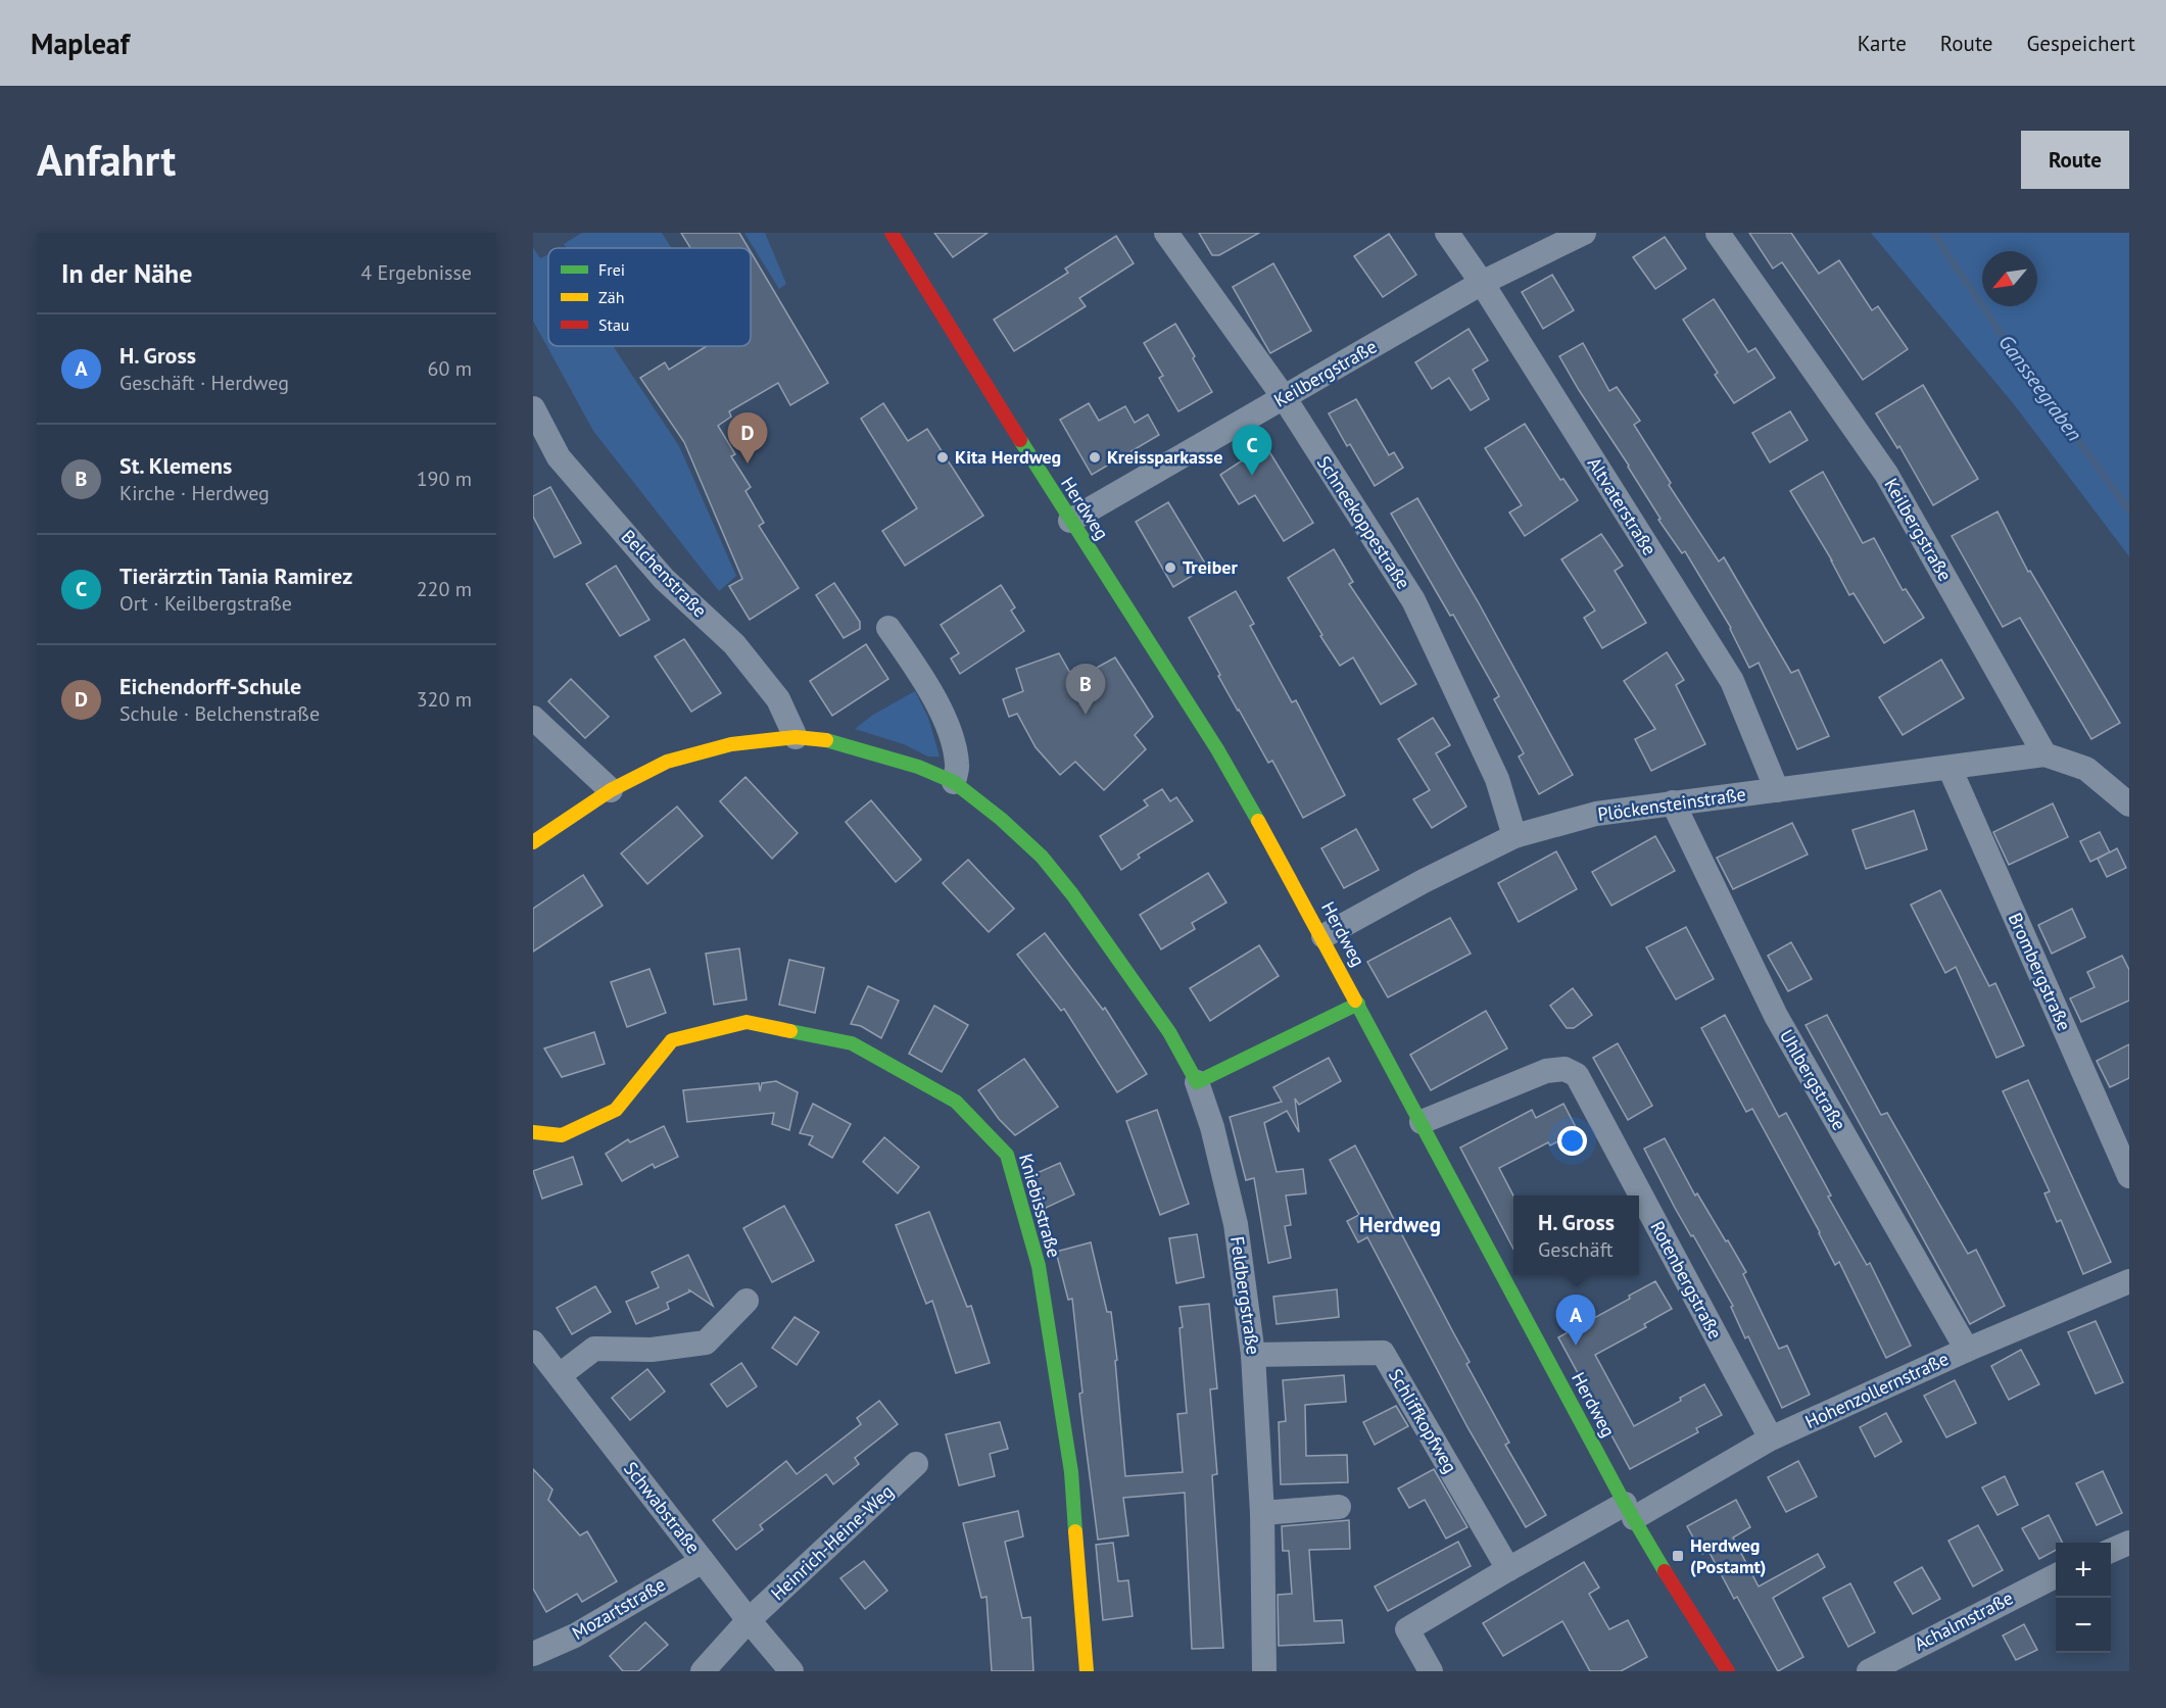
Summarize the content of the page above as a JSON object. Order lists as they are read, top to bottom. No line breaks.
{"streets":{"street":["Keilbergstraße","Altvaterstraße","Herdweg","Schneekoppestraße","Belchenstraße","Plöckensteinstraße","Brombergstraße","Uhlbergstraße","Kniebisstraße","Rotenbergstraße","Feldbergstraße","Hohenzollernstraße","Schliffkopfweg","Schwabstraße","Heinrich-Heine-Weg","Mozartstraße","Achalmstraße"]},"crossings":[["Keilbergstraße","Altvaterstraße"],["Keilbergstraße","Herdweg"],["Keilbergstraße","Schneekoppestraße"],["Keilbergstraße","Plöckensteinstraße"],["Altvaterstraße","Plöckensteinstraße"],["Herdweg","Plöckensteinstraße"],["Herdweg","Rotenbergstraße"],["Herdweg","Hohenzollernstraße"],["Schneekoppestraße","Plöckensteinstraße"],["Belchenstraße","Feldbergstraße"],["Plöckensteinstraße","Brombergstraße"],["Plöckensteinstraße","Uhlbergstraße"],["Uhlbergstraße","Hohenzollernstraße"],["Rotenbergstraße","Hohenzollernstraße"],["Feldbergstraße","Schliffkopfweg"],["Schwabstraße","Heinrich-Heine-Weg"],["Schwabstraße","Mozartstraße"]],"districts":["Herdweg"],"water":["Gansseegraben"],"places":{"other":["Kita Herdweg","Kreissparkasse","Treiber"],"transit":["Herdweg (Postamt)"]},"legend":["Frei","Zäh","Stau"],"north":"bottom left","page":{"header":"Mapleaf","nav":["Karte","Route","Gespeichert"],"buttons":"Route","title":"Anfahrt","heading":["In der Nähe","4 Ergebnisse"],"list":[{"mark":"A","name":"H. Gross","note":"Geschäft · Herdweg","value":"60 m"},{"mark":"B","name":"St. Klemens","note":"Kirche · Herdweg","value":"190 m"},{"mark":"C","name":"Tierärztin Tania Ramirez","note":"Ort · Keilbergstraße","value":"220 m"},{"mark":"D","name":"Eichendorff-Schule","note":"Schule · Belchenstraße","value":"320 m"}],"pins":["D","C","B","A"],"popup":["H. Gross","Geschäft"],"map_buttons":["+","−"]}}
